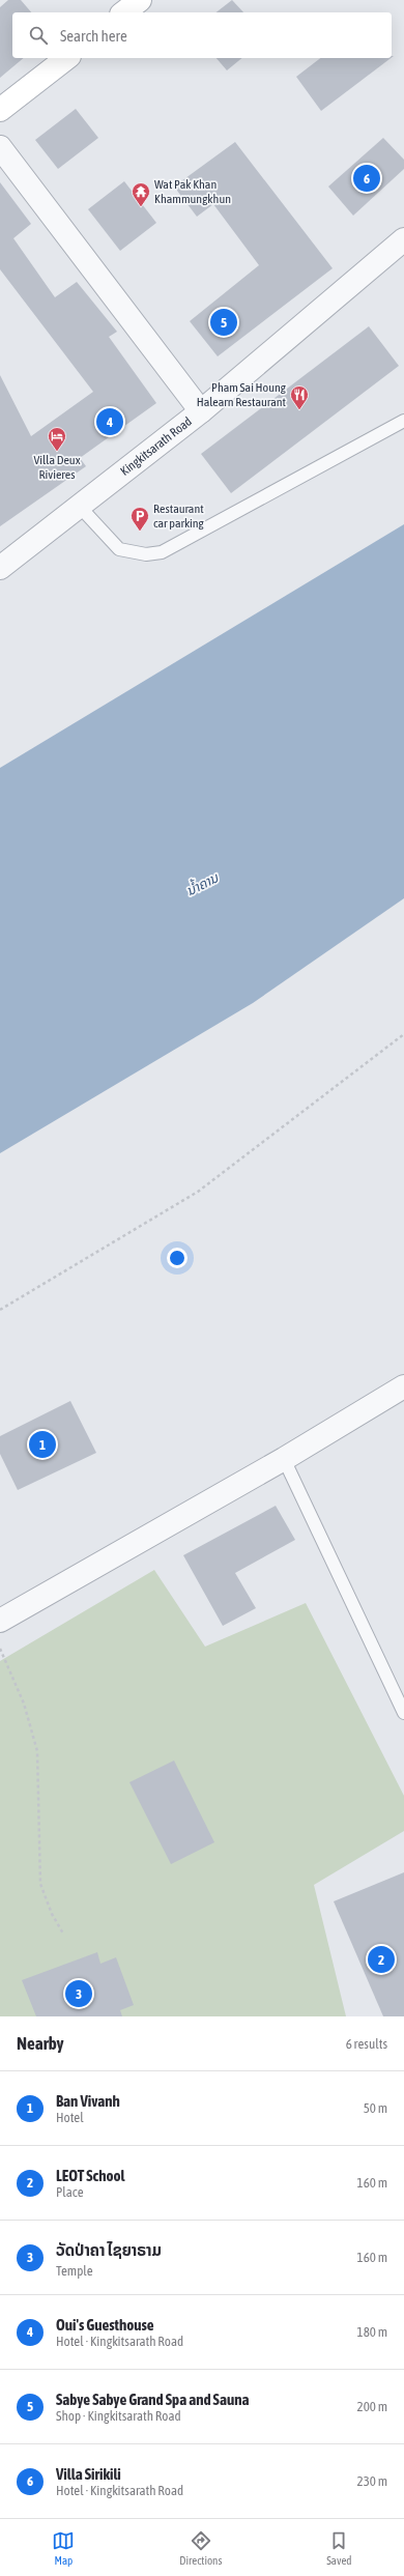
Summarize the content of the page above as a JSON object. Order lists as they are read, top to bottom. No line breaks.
{"streets":{"street":["Kingkitsarath Road"]},"water":["ນ້ຳຄານ"],"places":{"temple":["Wat Pak Khan Khammungkhun"],"restaurant":["Pham Sai Houng Halearn Restaurant"],"hotel":["Villa Deux Rivieres"],"parking":["Restaurant car parking"]},"page":{"search":"Search here","pins":["6","5","4","1","2","3"],"heading":["Nearby","6 results"],"list":[{"mark":"1","name":"Ban Vivanh","note":"Hotel","value":"50 m"},{"mark":"2","name":"LEOT School","note":"Place","value":"160 m"},{"mark":"3","name":"ວັດປ່າຄາ ໄຊຍາຣາມ","note":"Temple","value":"160 m"},{"mark":"4","name":"Oui's Guesthouse","note":"Hotel · Kingkitsarath Road","value":"180 m"},{"mark":"5","name":"Sabye Sabye Grand Spa and Sauna","note":"Shop · Kingkitsarath Road","value":"200 m"},{"mark":"6","name":"Villa Sirikili","note":"Hotel · Kingkitsarath Road","value":"230 m"}],"nav":["Map","Directions","Saved"]}}
